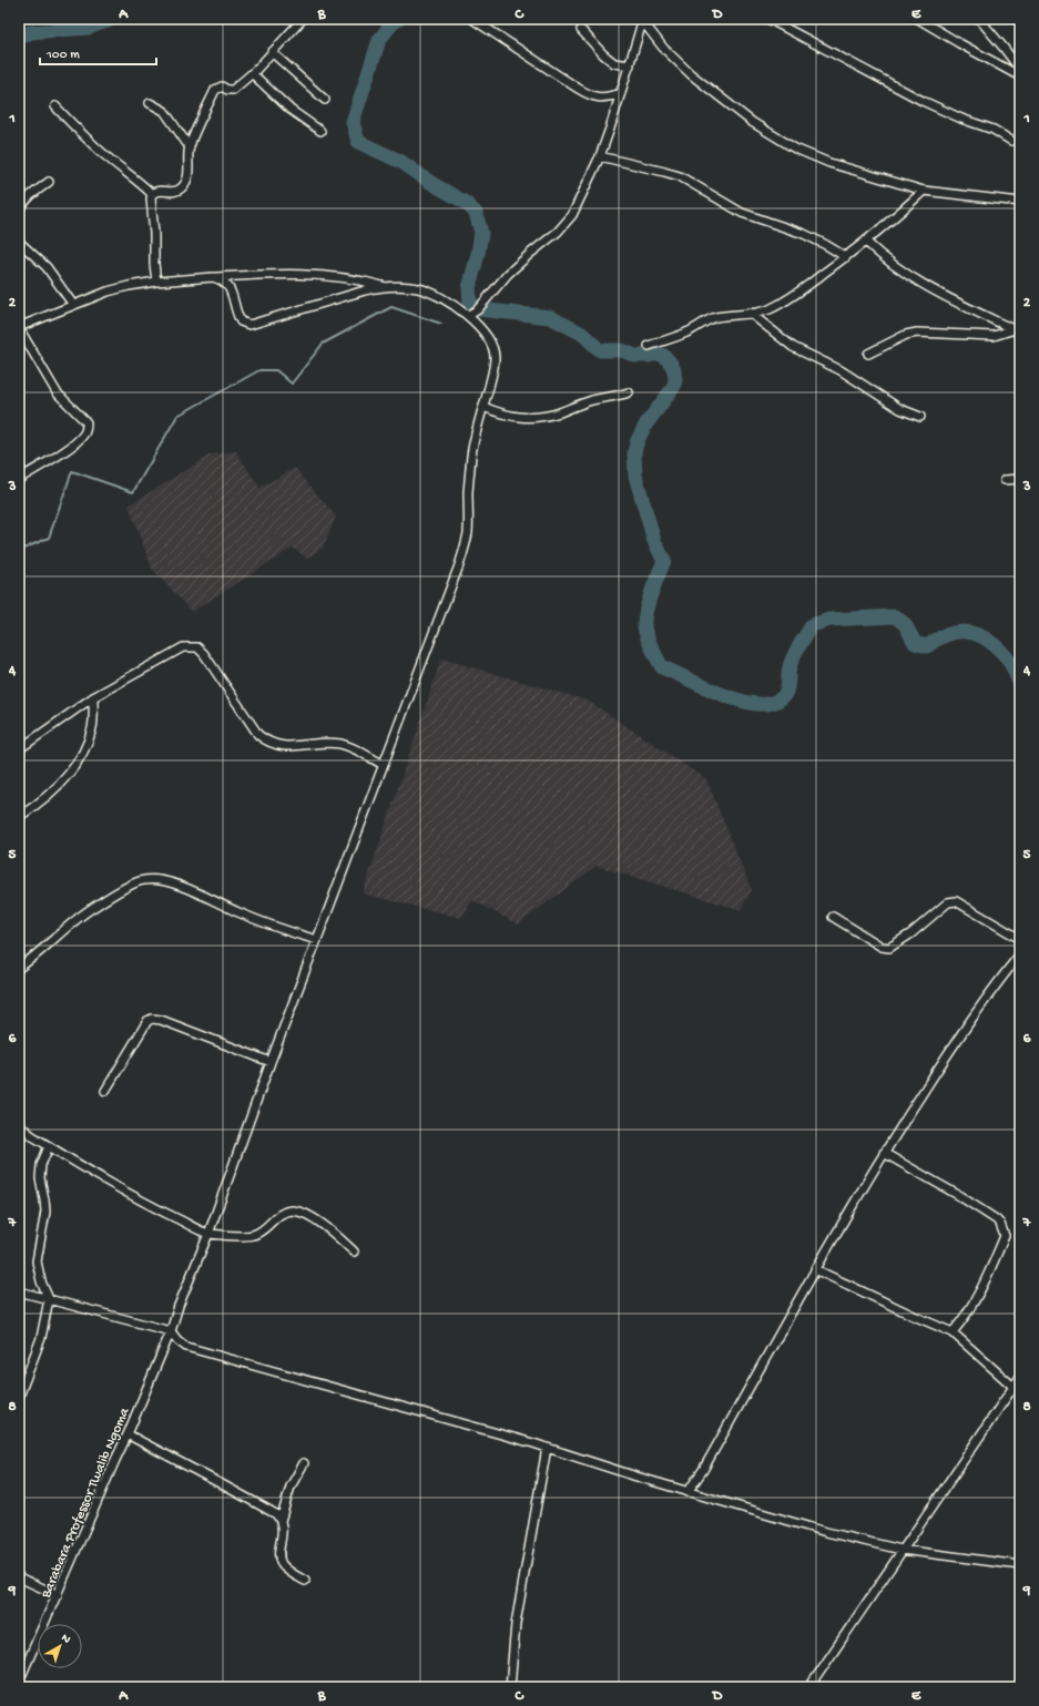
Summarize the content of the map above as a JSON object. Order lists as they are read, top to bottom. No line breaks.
{"streets":{"street":["Barabara Professor Twalib Ngoma"]},"scale_bar":"100 m","north":"top right","grid":{"columns":["A","B","C","D","E"],"rows":["1","2","3","4","5","6","7","8","9"]}}
